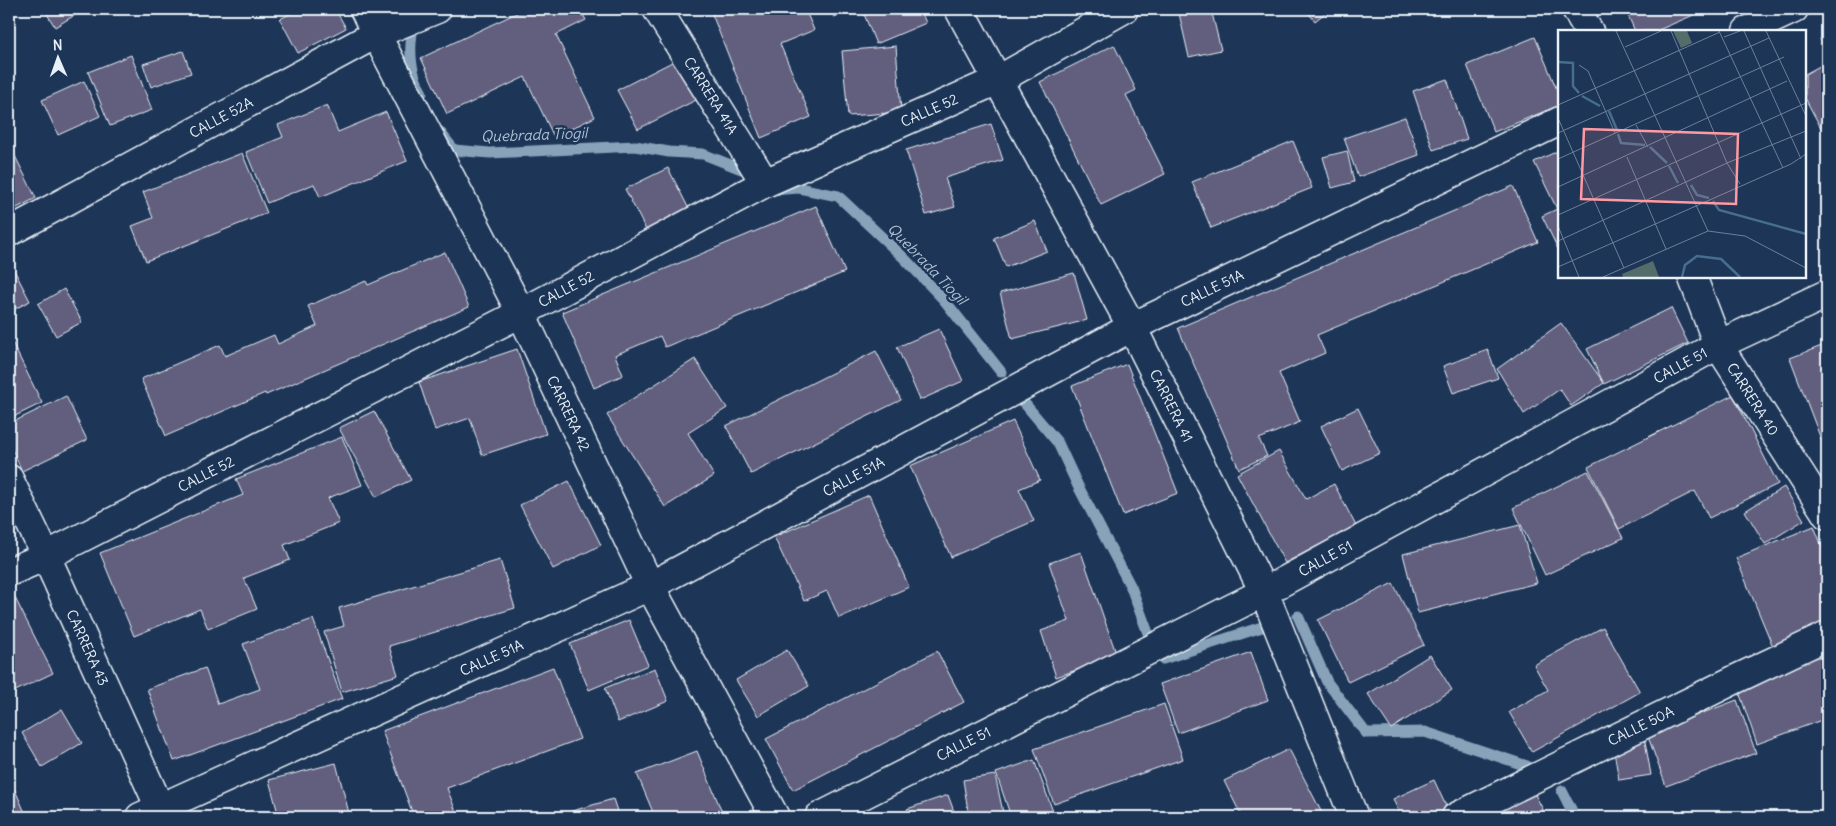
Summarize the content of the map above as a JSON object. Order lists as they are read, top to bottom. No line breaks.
{"streets":{"street":["CARRERA 41A","CALLE 52","CALLE 52A","CALLE 51A","CALLE 51","CARRERA 40","CARRERA 41","CARRERA 42","CARRERA 43","CALLE 50A"]},"crossings":[["CARRERA 41A","CALLE 52"],["CALLE 52","CARRERA 41"],["CALLE 52","CARRERA 42"],["CALLE 52","CARRERA 43"],["CALLE 52A","CARRERA 42"],["CALLE 51A","CARRERA 41"],["CALLE 51A","CARRERA 42"],["CALLE 51A","CARRERA 43"],["CALLE 51","CARRERA 40"],["CALLE 51","CARRERA 41"]],"water":["Quebrada Tiogil"],"north":"top"}
